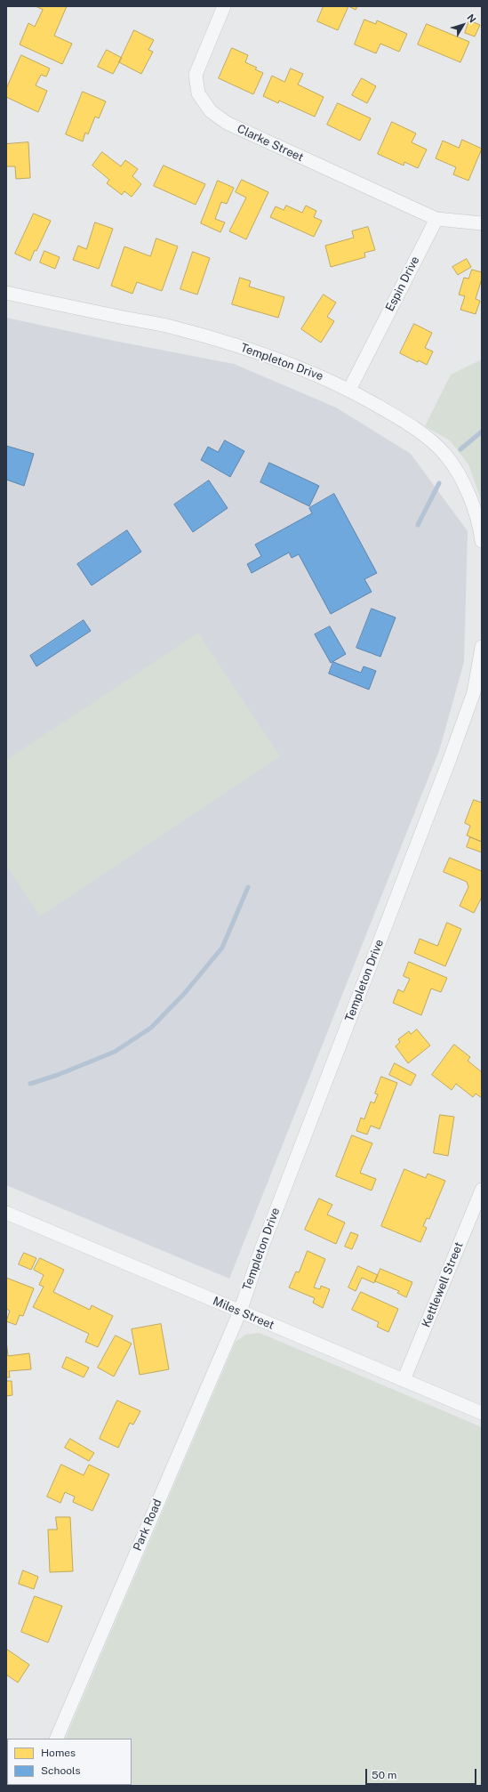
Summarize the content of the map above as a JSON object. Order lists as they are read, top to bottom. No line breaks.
{"streets":{"street":["Clarke Street","Espin Drive","Templeton Drive","Kettlewell Street","Miles Street","Park Road"]},"crossings":[["Clarke Street","Espin Drive"],["Espin Drive","Templeton Drive"],["Templeton Drive","Miles Street"],["Templeton Drive","Park Road"],["Kettlewell Street","Miles Street"],["Miles Street","Park Road"]],"legend":["Homes","Schools"],"scale_bar":"50 m","north":"top right"}
